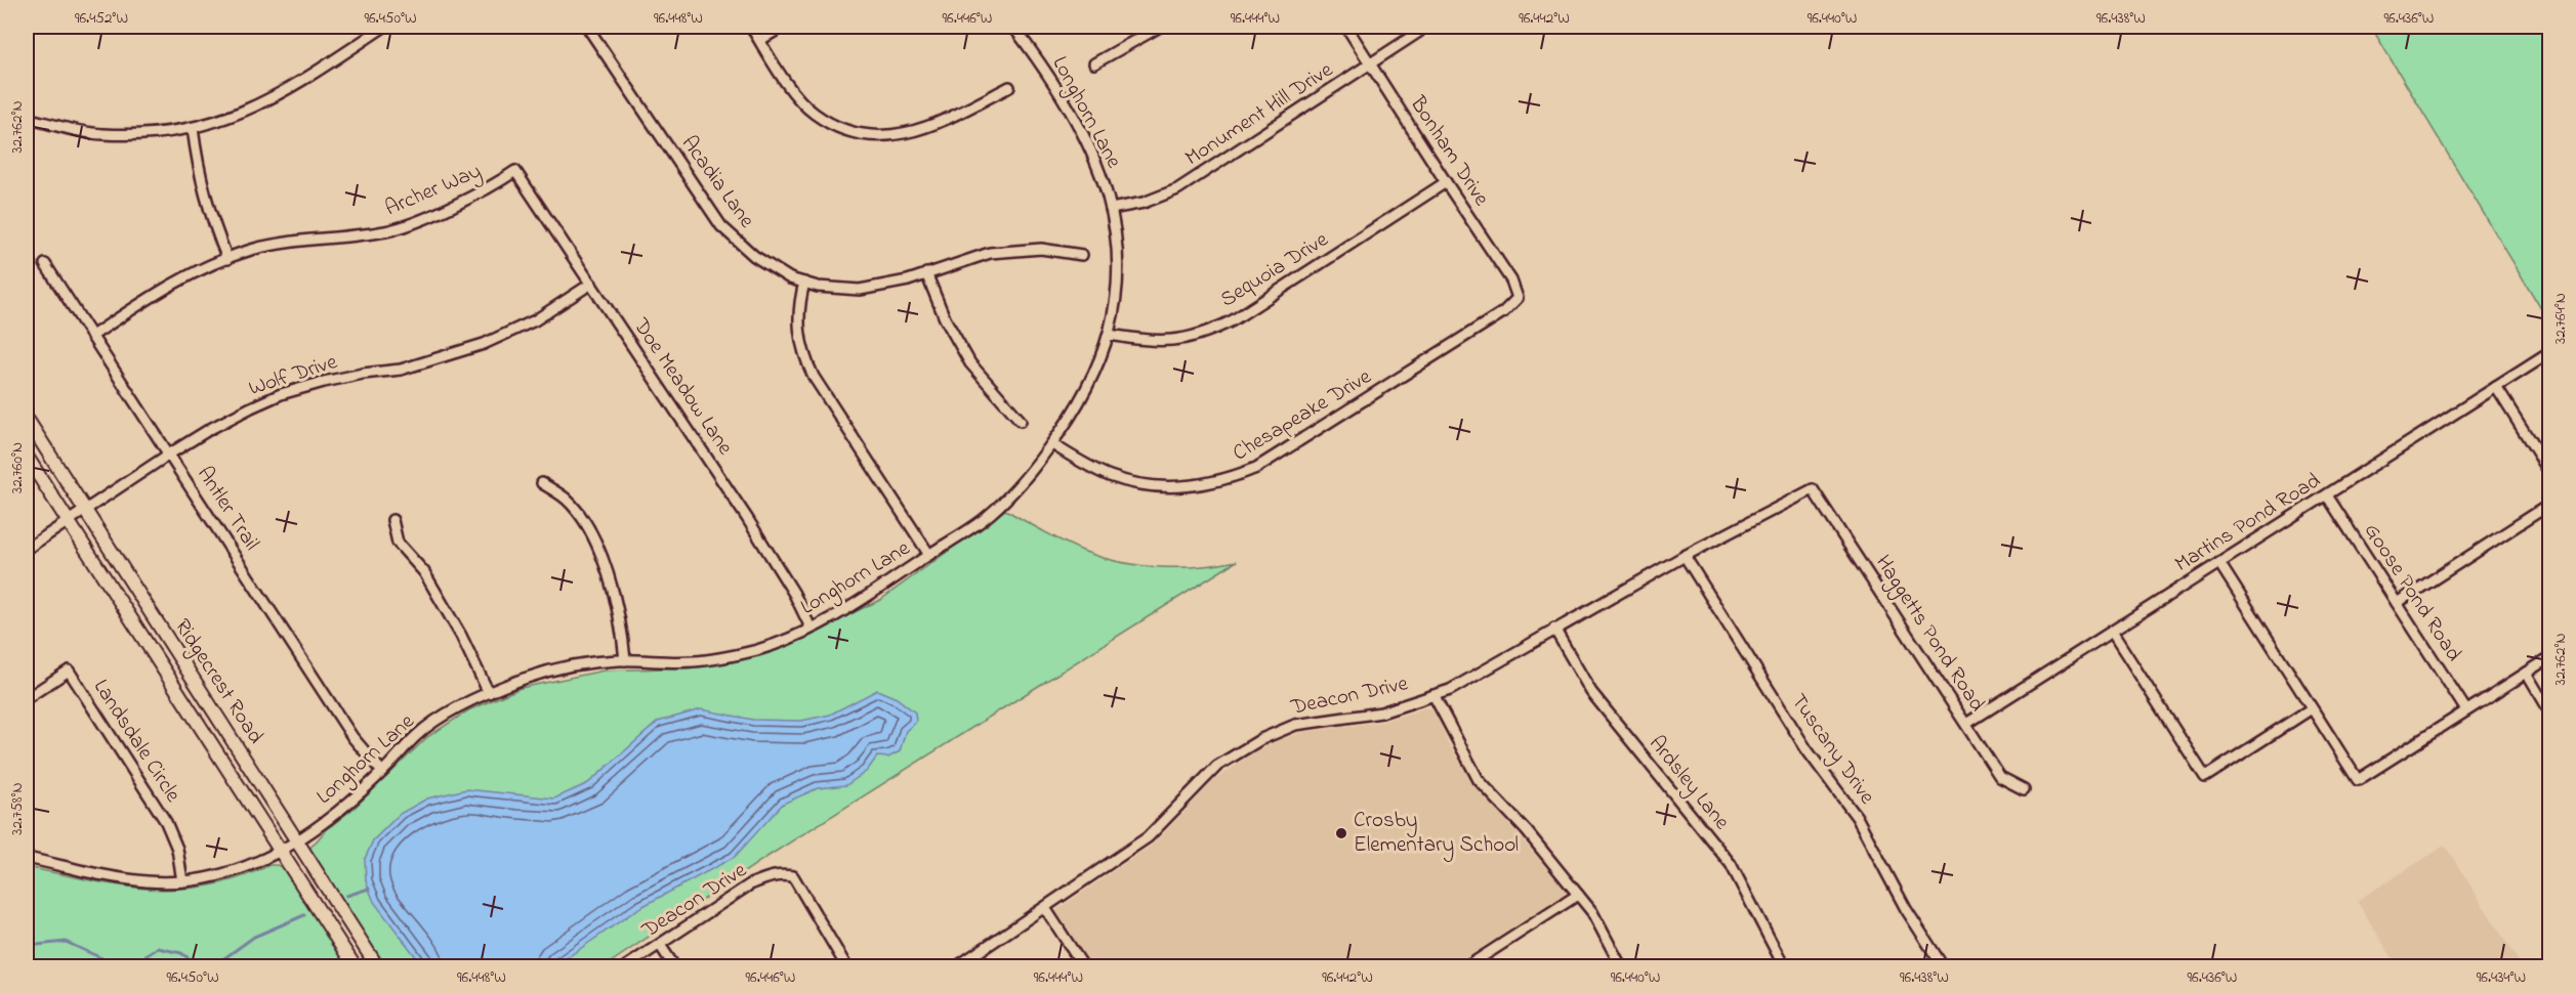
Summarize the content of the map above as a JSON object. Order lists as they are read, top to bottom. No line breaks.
{"streets":{"main road":["Ridgecrest Road"],"street":["Longhorn Lane","Monument Hill Drive","Bonham Drive","Acadia Lane","Archer Way","Sequoia Drive","Wolf Drive","Doe Meadow Lane","Chesapeake Drive","Antler Trail","Martins Pond Road","Goose Pond Road","Haggetts Pond Road","Deacon Drive","Landsdale Circle","Tuscany Drive","Ardsley Lane"]},"crossings":[["Longhorn Lane","Monument Hill Drive"],["Longhorn Lane","Sequoia Drive"],["Longhorn Lane","Doe Meadow Lane"],["Longhorn Lane","Chesapeake Drive"],["Longhorn Lane","Antler Trail"],["Longhorn Lane","Ridgecrest Road"],["Longhorn Lane","Landsdale Circle"],["Monument Hill Drive","Bonham Drive"],["Bonham Drive","Sequoia Drive"],["Bonham Drive","Chesapeake Drive"],["Archer Way","Doe Meadow Lane"],["Archer Way","Antler Trail"],["Wolf Drive","Doe Meadow Lane"],["Wolf Drive","Antler Trail"],["Wolf Drive","Ridgecrest Road"],["Martins Pond Road","Goose Pond Road"],["Martins Pond Road","Haggetts Pond Road"],["Haggetts Pond Road","Deacon Drive"],["Deacon Drive","Tuscany Drive"],["Deacon Drive","Ardsley Lane"]],"places":["Crosby Elementary School"],"coordinates":["96.452°W","96.450°W","96.448°W","96.446°W","96.444°W","96.442°W","96.440°W","96.438°W","96.436°W","32.762°N","32.764°N","32.760°N","32.758°N","96.434°W"]}
